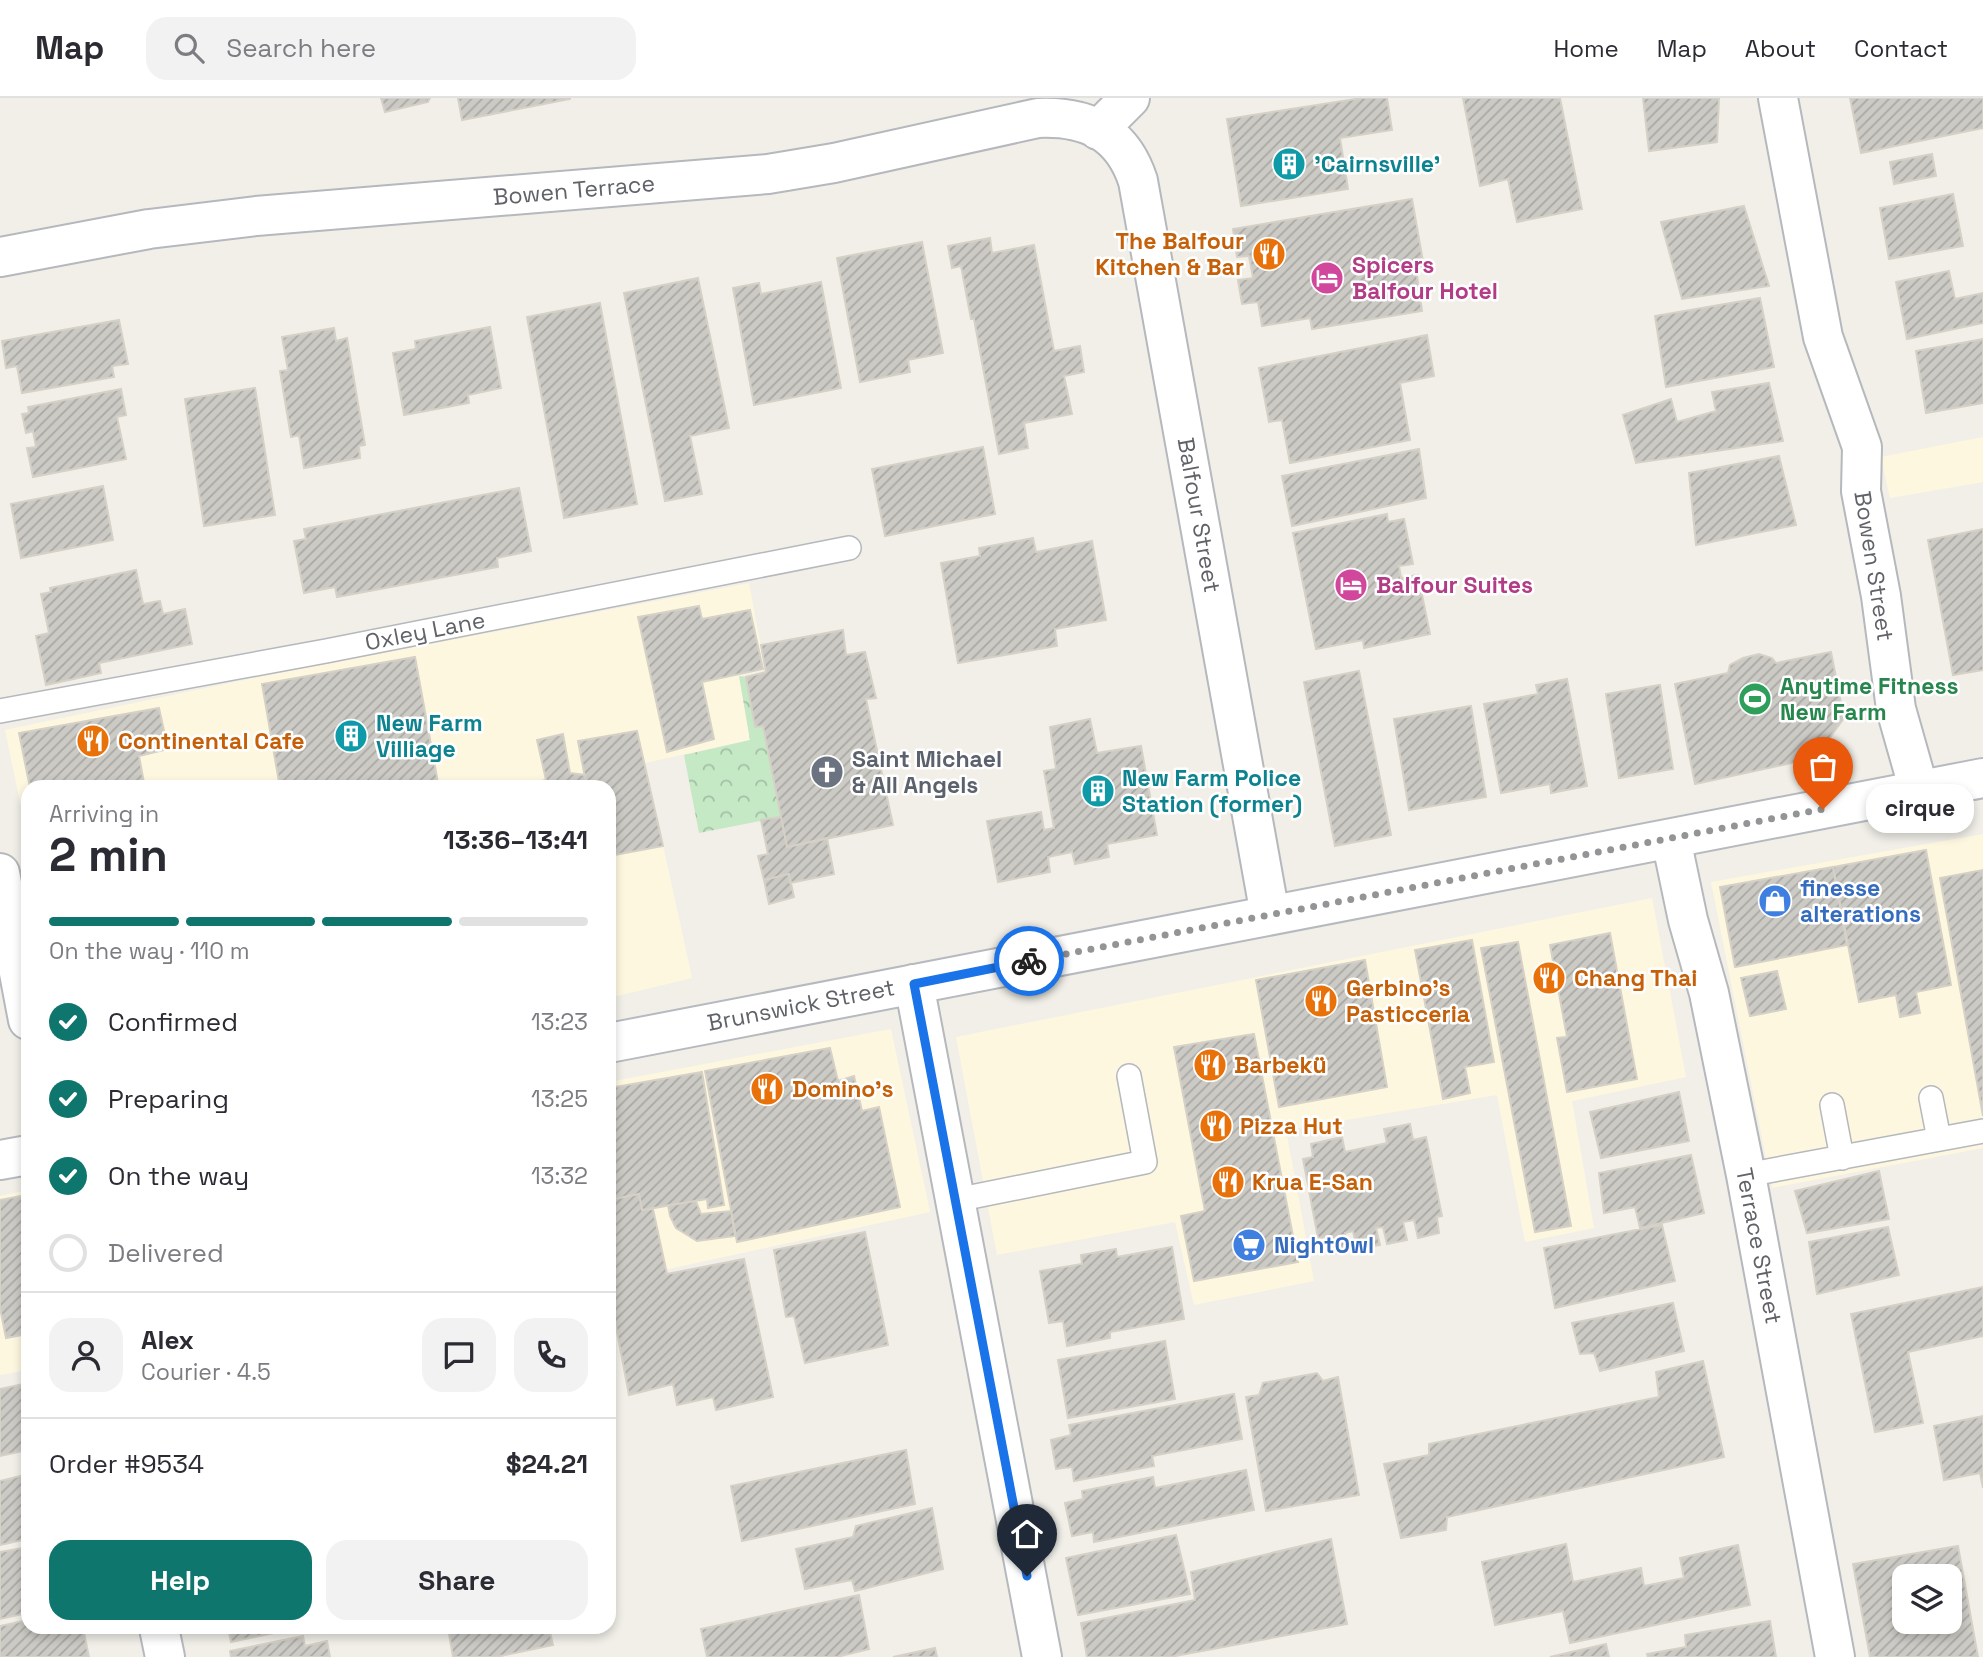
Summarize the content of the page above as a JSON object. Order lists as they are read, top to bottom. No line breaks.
{"streets":{"street":["Bowen Terrace","Balfour Street","Bowen Street","Brunswick Street","Terrace Street"],"lane":["Oxley Lane"]},"crossings":[["Bowen Terrace","Balfour Street"],["Balfour Street","Brunswick Street"],["Bowen Street","Brunswick Street"],["Brunswick Street","Terrace Street"]],"places":{"building":["'Cairnsville'","New Farm Villiage","New Farm Police Station (former)"],"restaurant":["The Balfour Kitchen & Bar","Continental Cafe","Chang Thai","Gerbino's Pasticceria","Barbekü","Domino's","Pizza Hut","Krua E-San"],"hotel":["Spicers Balfour Hotel","Balfour Suites"],"sports":["Anytime Fitness New Farm"],"church":["Saint Michael & All Angels"],"other":["cirque"],"shop":["finesse alterations"],"supermarket":["NightOwl"]},"page":{"header":"Map","search":"Search here","nav":["Home","Map","About","Contact"],"heading":["2 min","Arriving in","13:36–13:41"],"panel":["Alex","Courier · 4.5","Order #9534","$24.21"],"bubble":"cirque","bar":"On the way · 110 m","list":[["Confirmed","13:23"],["Preparing","13:25"],["On the way","13:32"],"Delivered"],"buttons":["Help","Share"]}}
